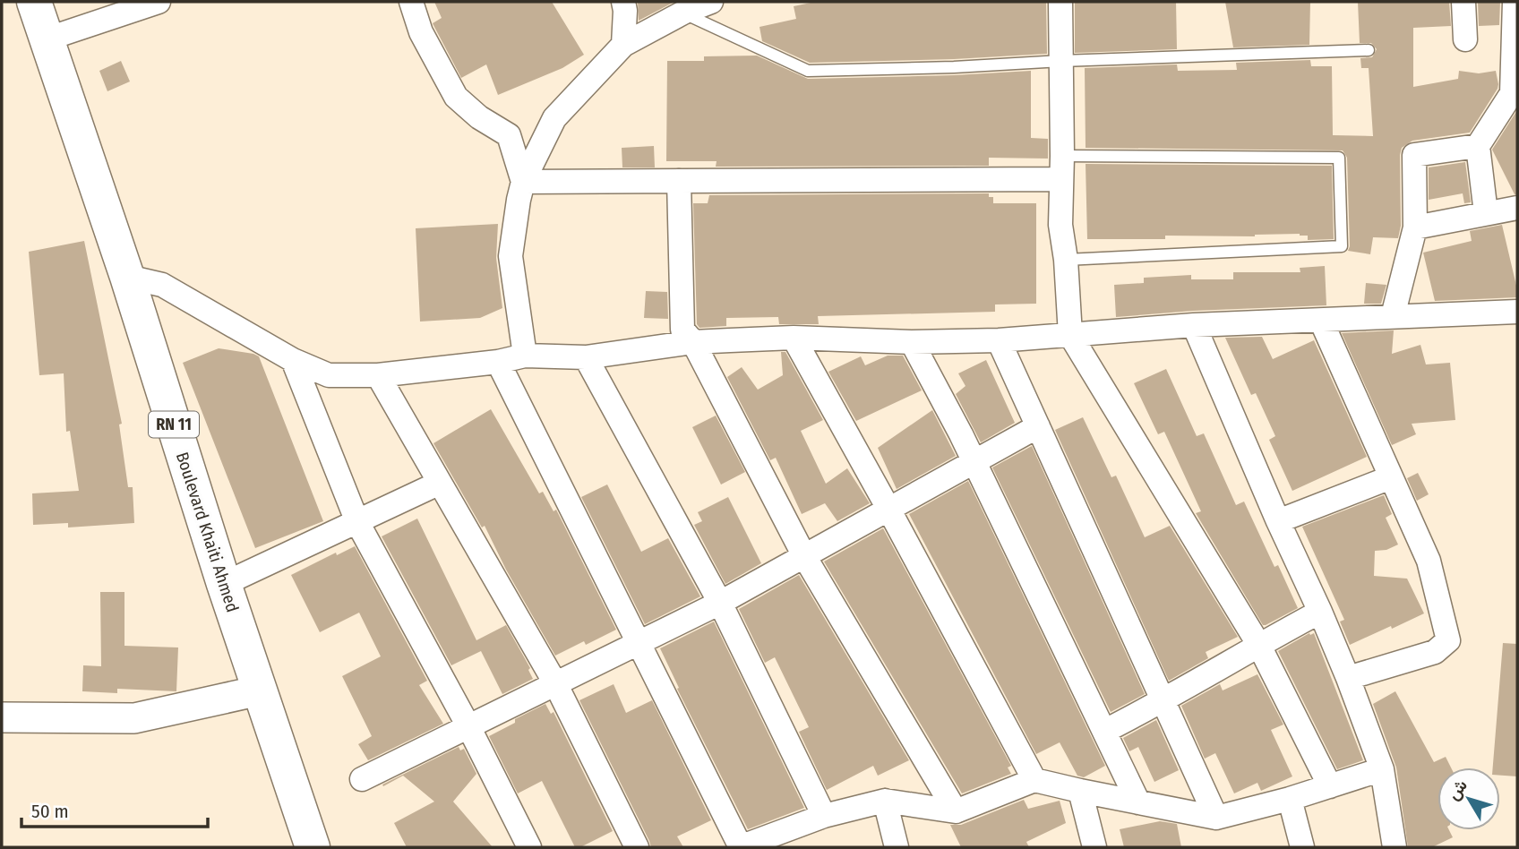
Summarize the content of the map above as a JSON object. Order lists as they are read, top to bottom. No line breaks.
{"streets":{"highway":["RN 11","Boulevard Khaiti Ahmed"]},"scale_bar":"50 m","north":"top left"}
